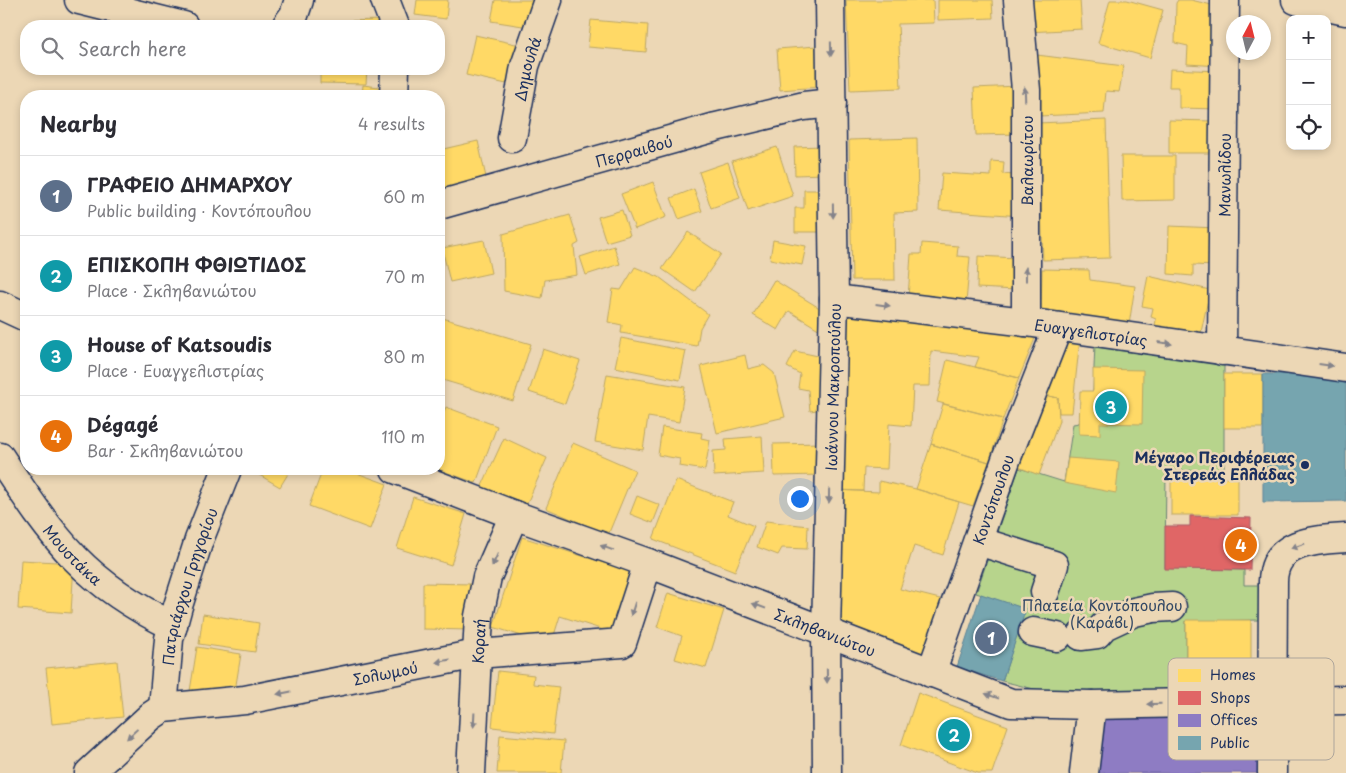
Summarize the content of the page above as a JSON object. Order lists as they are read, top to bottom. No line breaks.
{"streets":{"street":["Δημουλά","Περραιβού","Βαλαωρίτου","Μανωλίδου","Ευαγγελιστρίας","Ιωάννου Μακροπούλου","Κοντόπουλου","Μουστάκα","Πατριάρχου Γρηγορίου","Σκληβανιώτου","Κοραή","Σολωμού"]},"crossings":[["Περραιβού","Ιωάννου Μακροπούλου"],["Βαλαωρίτου","Ευαγγελιστρίας"],["Μανωλίδου","Ευαγγελιστρίας"],["Ευαγγελιστρίας","Ιωάννου Μακροπούλου"],["Ευαγγελιστρίας","Κοντόπουλου"],["Ιωάννου Μακροπούλου","Σκληβανιώτου"],["Κοντόπουλου","Σκληβανιώτου"],["Μουστάκα","Πατριάρχου Γρηγορίου"],["Πατριάρχου Γρηγορίου","Σολωμού"],["Σκληβανιώτου","Κοραή"],["Σκληβανιώτου","Σολωμού"],["Κοραή","Σολωμού"]],"one_way":["Βαλαωρίτου","Ευαγγελιστρίας","Ιωάννου Μακροπούλου","Σκληβανιώτου","Κοραή","Σολωμού"],"parks":["Πλατεία Κοντόπουλου (Καράβι)"],"places":["Μέγαρο Περιφέρειας Στερεάς Ελλάδας"],"legend":["Homes","Shops","Offices","Public"],"north":"top","page":{"map_buttons":["+","−"],"search":"Search here","heading":["Nearby","4 results"],"list":[{"mark":"1","name":"ΓΡΑΦΕΙΟ ΔΗΜΑΡΧΟΥ","note":"Public building · Κοντόπουλου","value":"60 m"},{"mark":"2","name":"ΕΠΙΣΚΟΠΗ ΦΘΙΩΤΙΔΟΣ","note":"Place · Σκληβανιώτου","value":"70 m"},{"mark":"3","name":"House of Katsoudis","note":"Place · Ευαγγελιστρίας","value":"80 m"},{"mark":"4","name":"Dégagé","note":"Bar · Σκληβανιώτου","value":"110 m"}],"pins":["3","4","1","2"]}}
